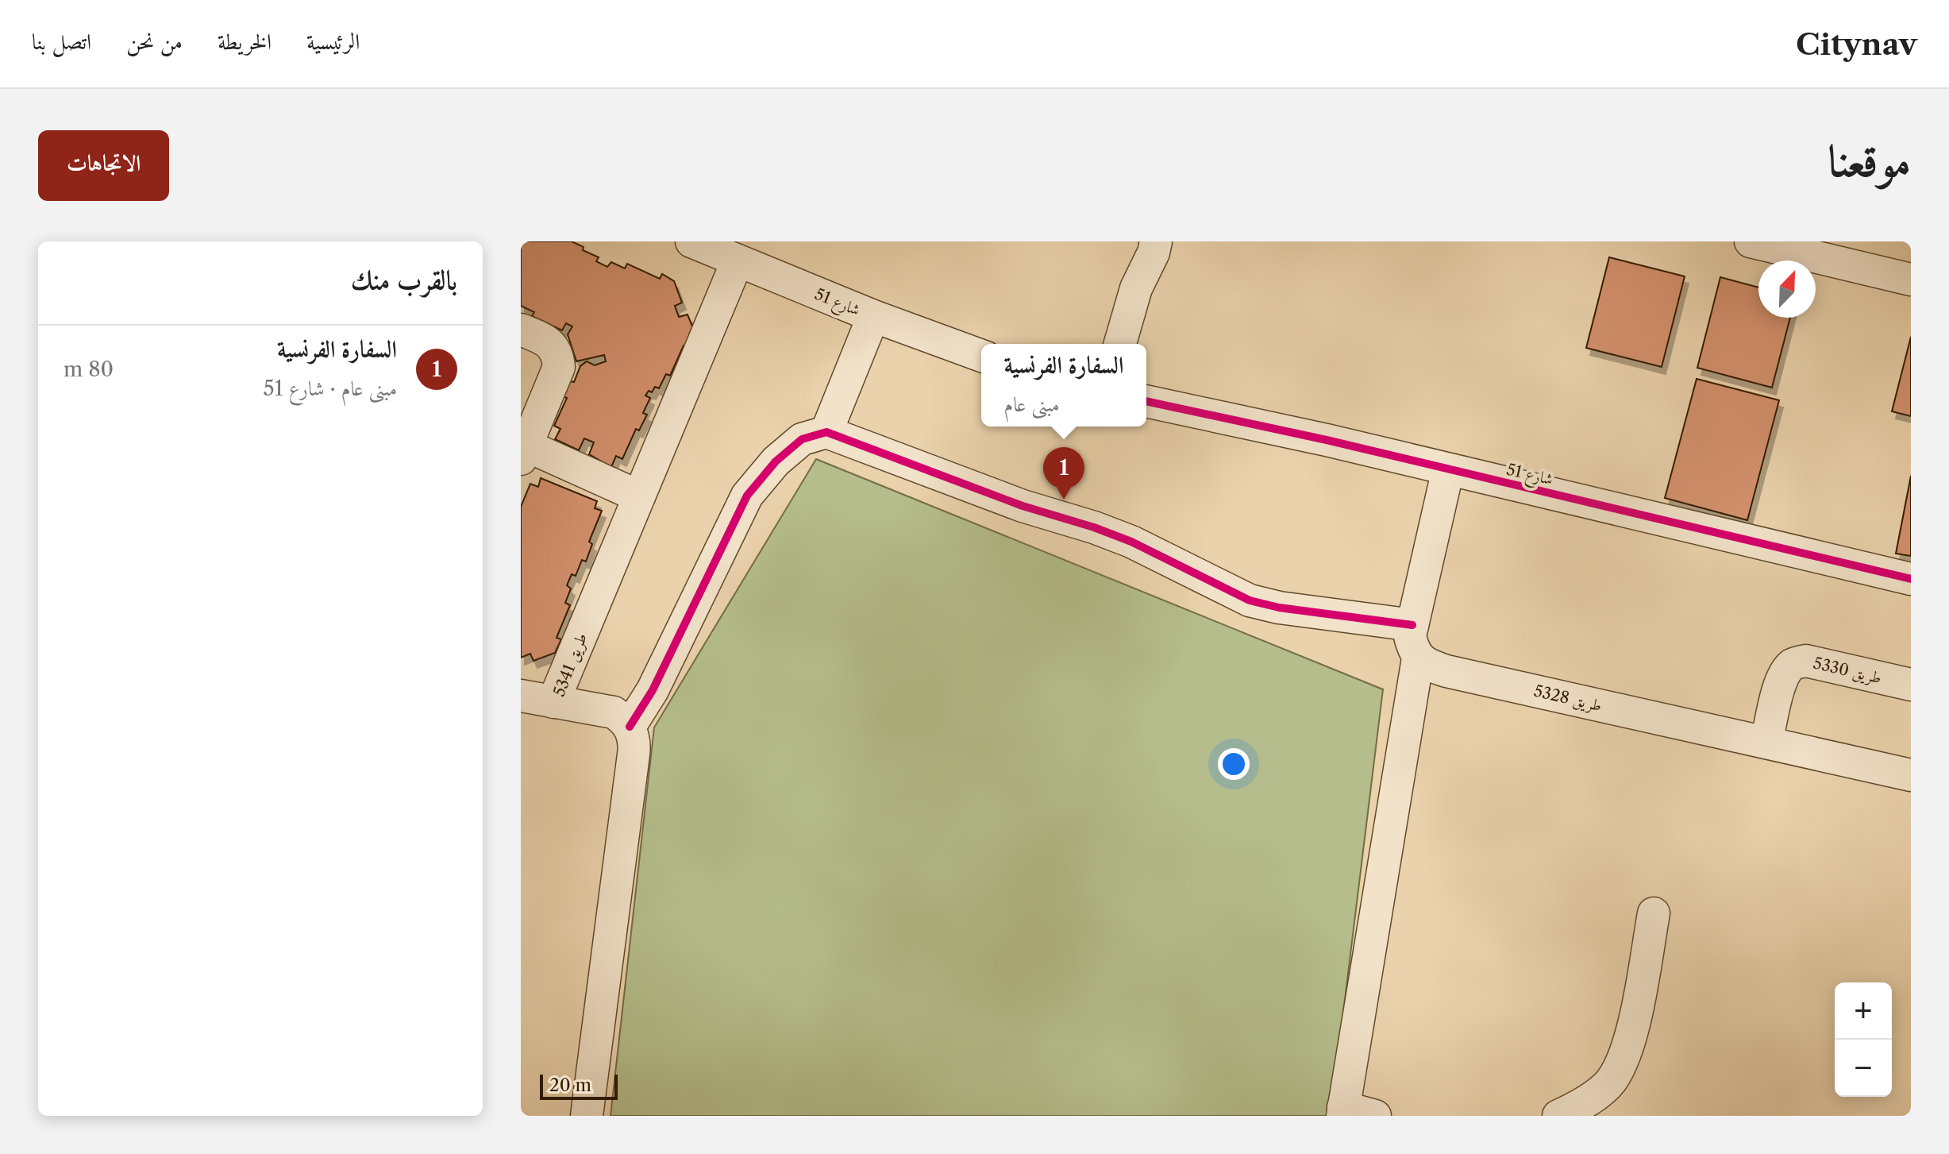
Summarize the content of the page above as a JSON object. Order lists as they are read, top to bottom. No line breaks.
{"streets":{"street":["شارع 51","طريق 5341","طريق 5330","طريق 5328"]},"crossings":[["شارع 51","طريق 5341"],["طريق 5330","طريق 5328"]],"scale_bar":"20 m","north":"top right","page":{"header":"Citynav","nav":["الرئيسية","الخريطة","من نحن","اتصل بنا"],"title":"موقعنا","buttons":"الاتجاهات","heading":"بالقرب منك","list":[{"mark":"1","name":"السفارة الفرنسية","note":"مبنى عام · شارع 51","value":"80 m"}],"popup":["السفارة الفرنسية","مبنى عام"],"pins":"1","map_buttons":["+","−"],"scale":"20 m"}}
